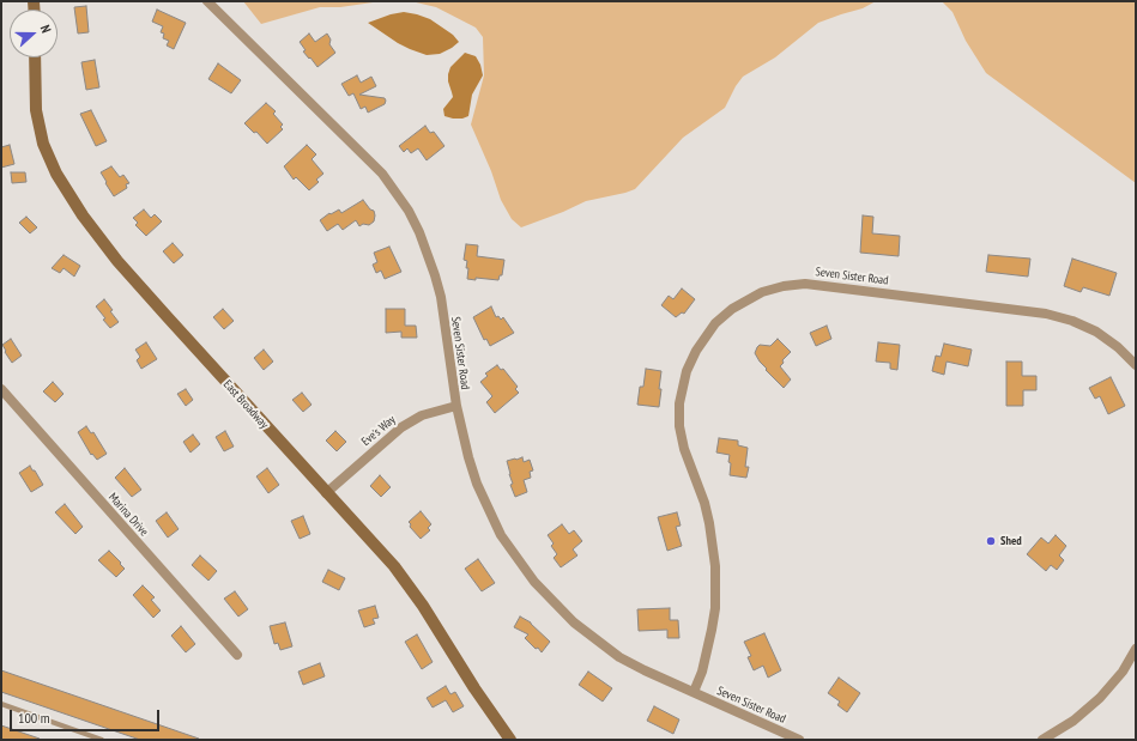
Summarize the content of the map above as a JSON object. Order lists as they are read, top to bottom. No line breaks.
{"streets":{"street":["Seven Sister Road","East Broadway","Eve's Way","Marina Drive"]},"crossings":[["Seven Sister Road","Eve's Way"],["East Broadway","Eve's Way"]],"places":["Shed"],"scale_bar":"100 m","north":"right"}
